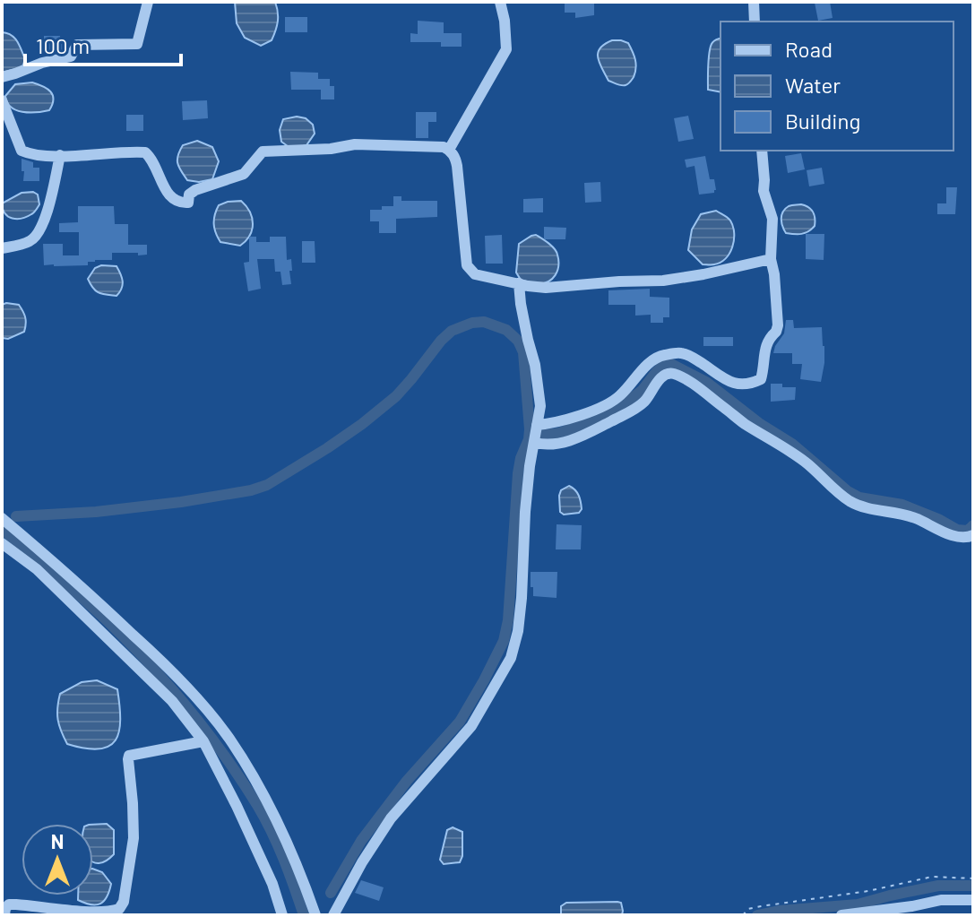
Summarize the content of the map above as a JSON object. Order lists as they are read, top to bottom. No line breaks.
{"legend":["Road","Water","Building"],"scale_bar":"100 m","north":"top"}
